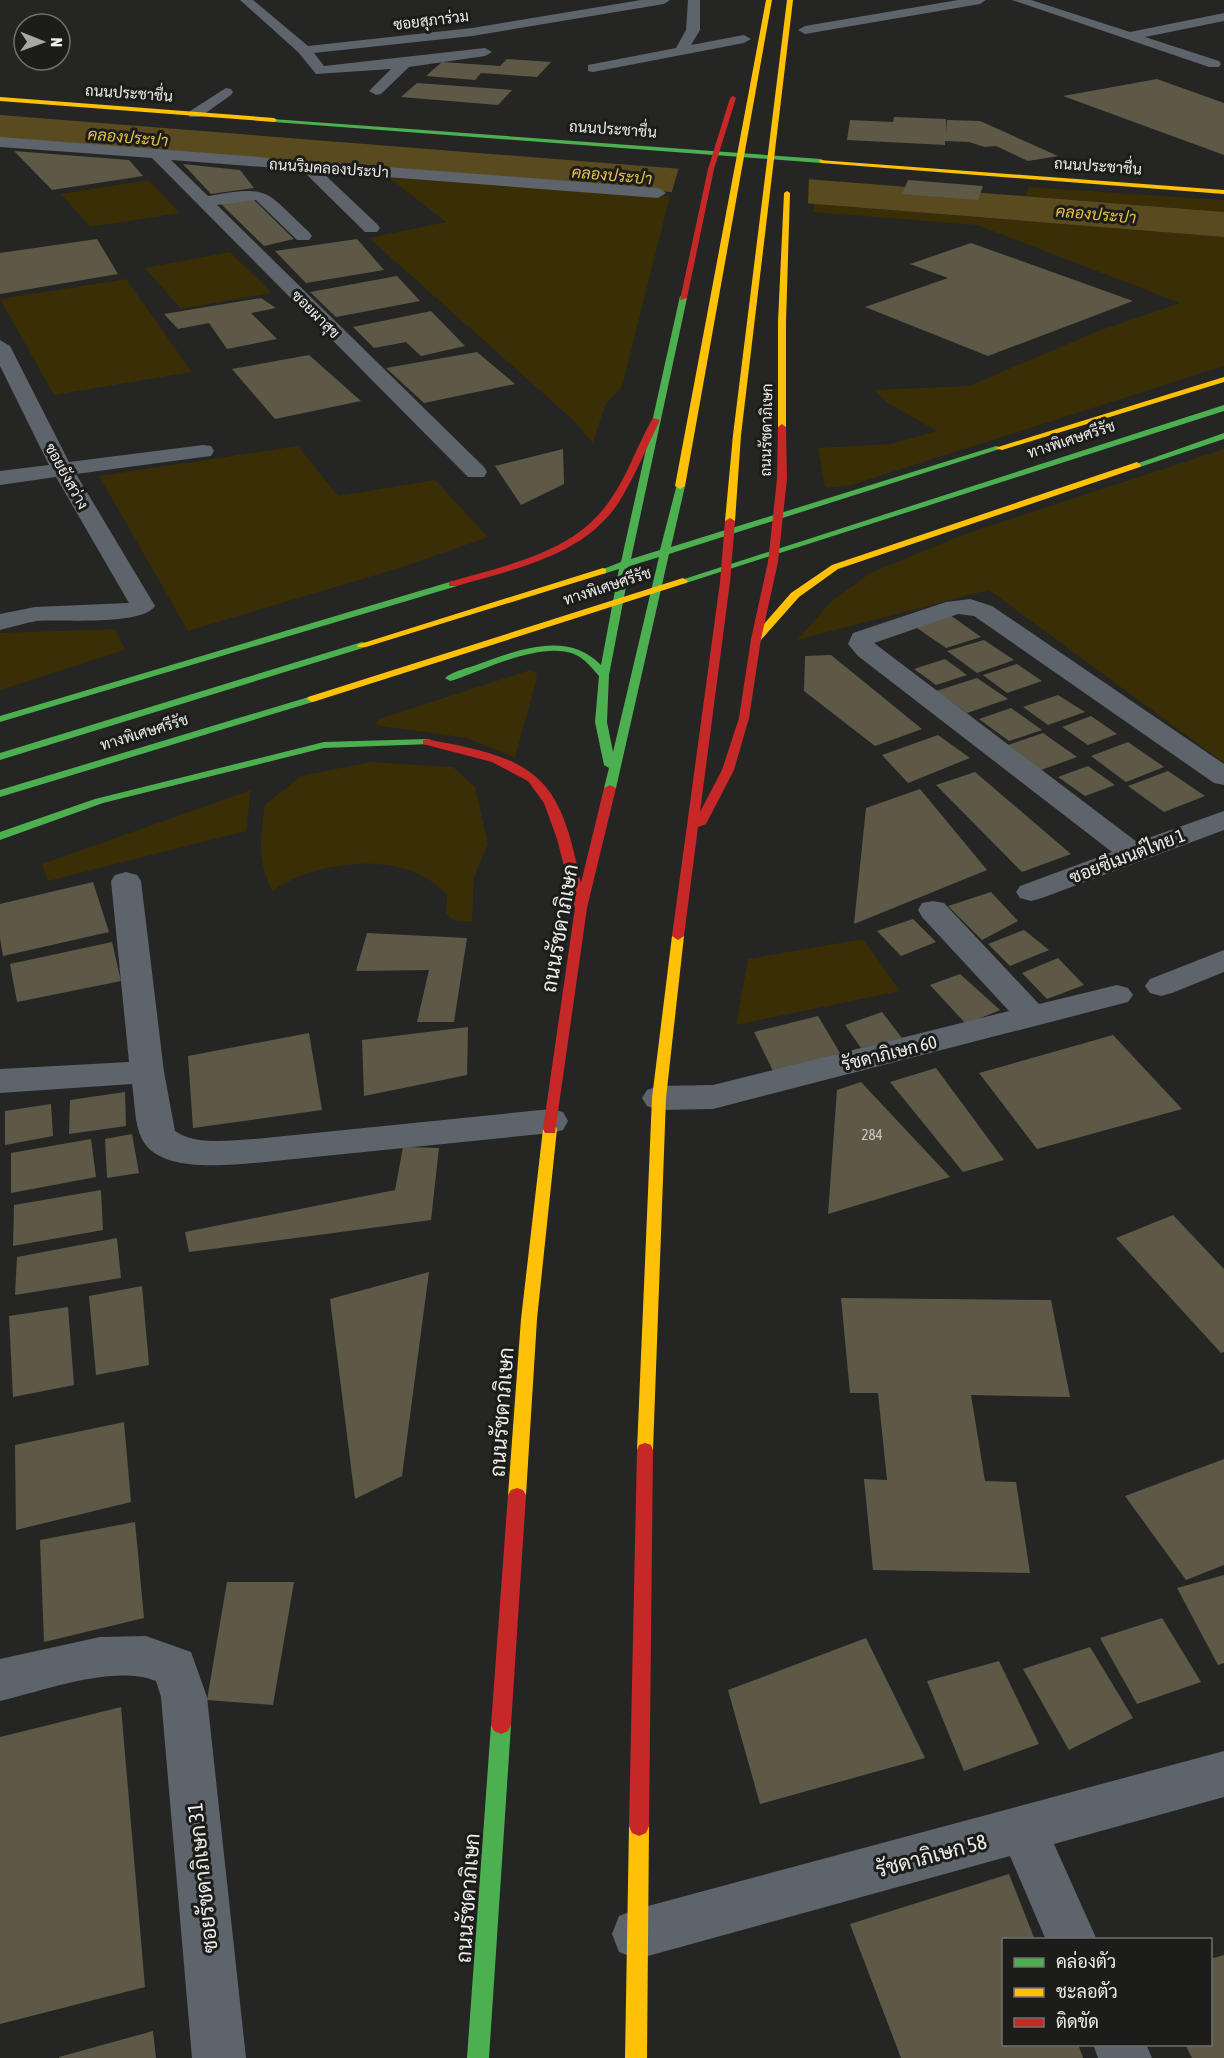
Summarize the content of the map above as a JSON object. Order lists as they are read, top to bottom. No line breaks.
{"streets":{"main road":["ถนนประชาชื่น","ถนนรัชดาภิเษก","ทางพิเศษศรีรัช"],"street":["ซอยสุภาร่วม","ถนนริมคลองประปา","ซอยผาสุข","ซอยยังสว่าง","ซอยซีเมนต์ไทย 1","รัชดาภิเษก 60","รัชดาภิเษก 58","ซอยรัชดาภิเษก 31"]},"crossings":[["ถนนประชาชื่น","ถนนรัชดาภิเษก"],["ถนนริมคลองประปา","ซอยผาสุข"],["ถนนรัชดาภิเษก","รัชดาภิเษก 60"],["ถนนรัชดาภิเษก","รัชดาภิเษก 58"]],"water":["คลองประปา"],"house_numbers":["284"],"legend":["คล่องตัว","ชะลอตัว","ติดขัด"],"north":"right"}
